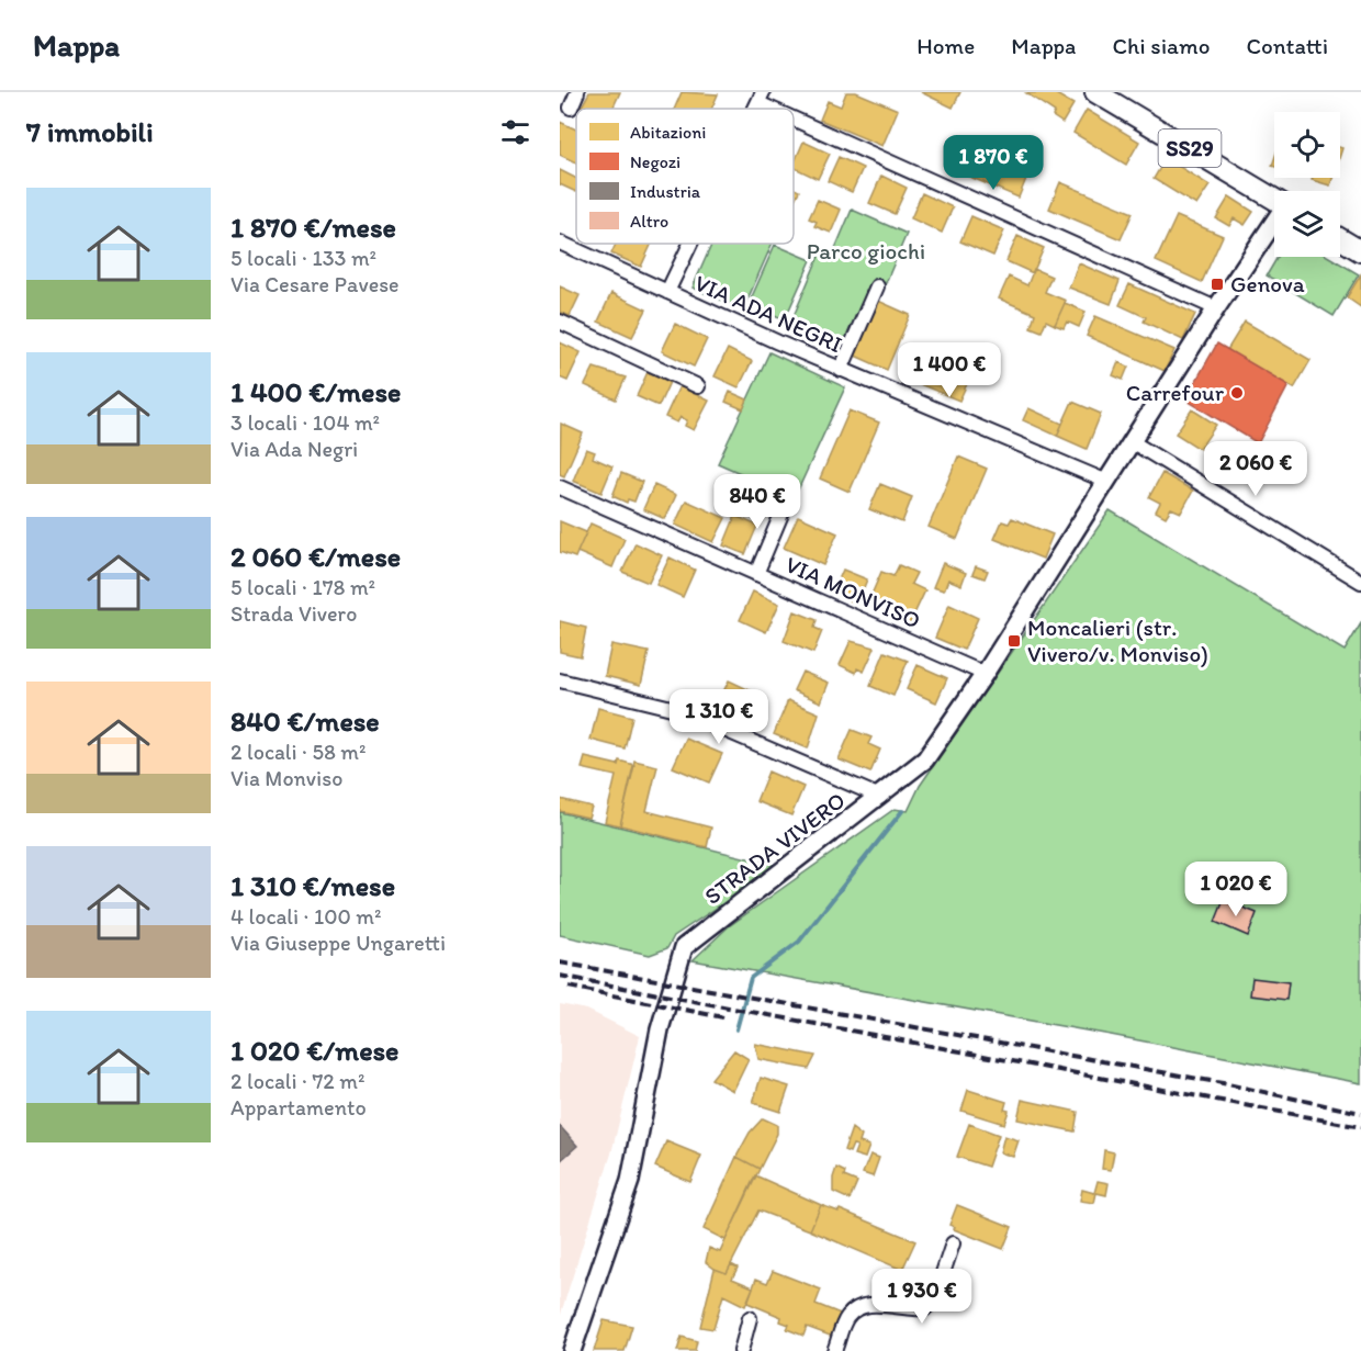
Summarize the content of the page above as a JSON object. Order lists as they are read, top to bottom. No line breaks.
{"streets":{"main road":["SS29"],"street":["VIA ADA NEGRI","VIA MONVISO","STRADA VIVERO"]},"crossings":[["VIA ADA NEGRI","STRADA VIVERO"],["VIA MONVISO","STRADA VIVERO"]],"parks":["Parco giochi"],"places":{"transit":["Genova","Moncalieri (str. Vivero/v. Monviso)"],"other":["Carrefour"]},"legend":["Abitazioni","Negozi","Industria","Altro"],"page":{"header":"Mappa","nav":["Home","Mappa","Chi siamo","Contatti"],"heading":"7 immobili","price":["1 870 €","1 400 €","2 060 €","840 €","1 310 €","1 020 €","1 930 €"],"list":[{"name":"1 870 €/mese","note":"5 locali · 133 m² · Via Cesare Pavese"},{"name":"1 400 €/mese","note":"3 locali · 104 m² · Via Ada Negri"},{"name":"2 060 €/mese","note":"5 locali · 178 m² · Strada Vivero"},{"name":"840 €/mese","note":"2 locali · 58 m² · Via Monviso"},{"name":"1 310 €/mese","note":"4 locali · 100 m² · Via Giuseppe Ungaretti"},{"name":"1 020 €/mese","note":"2 locali · 72 m² · Appartamento"}]}}
